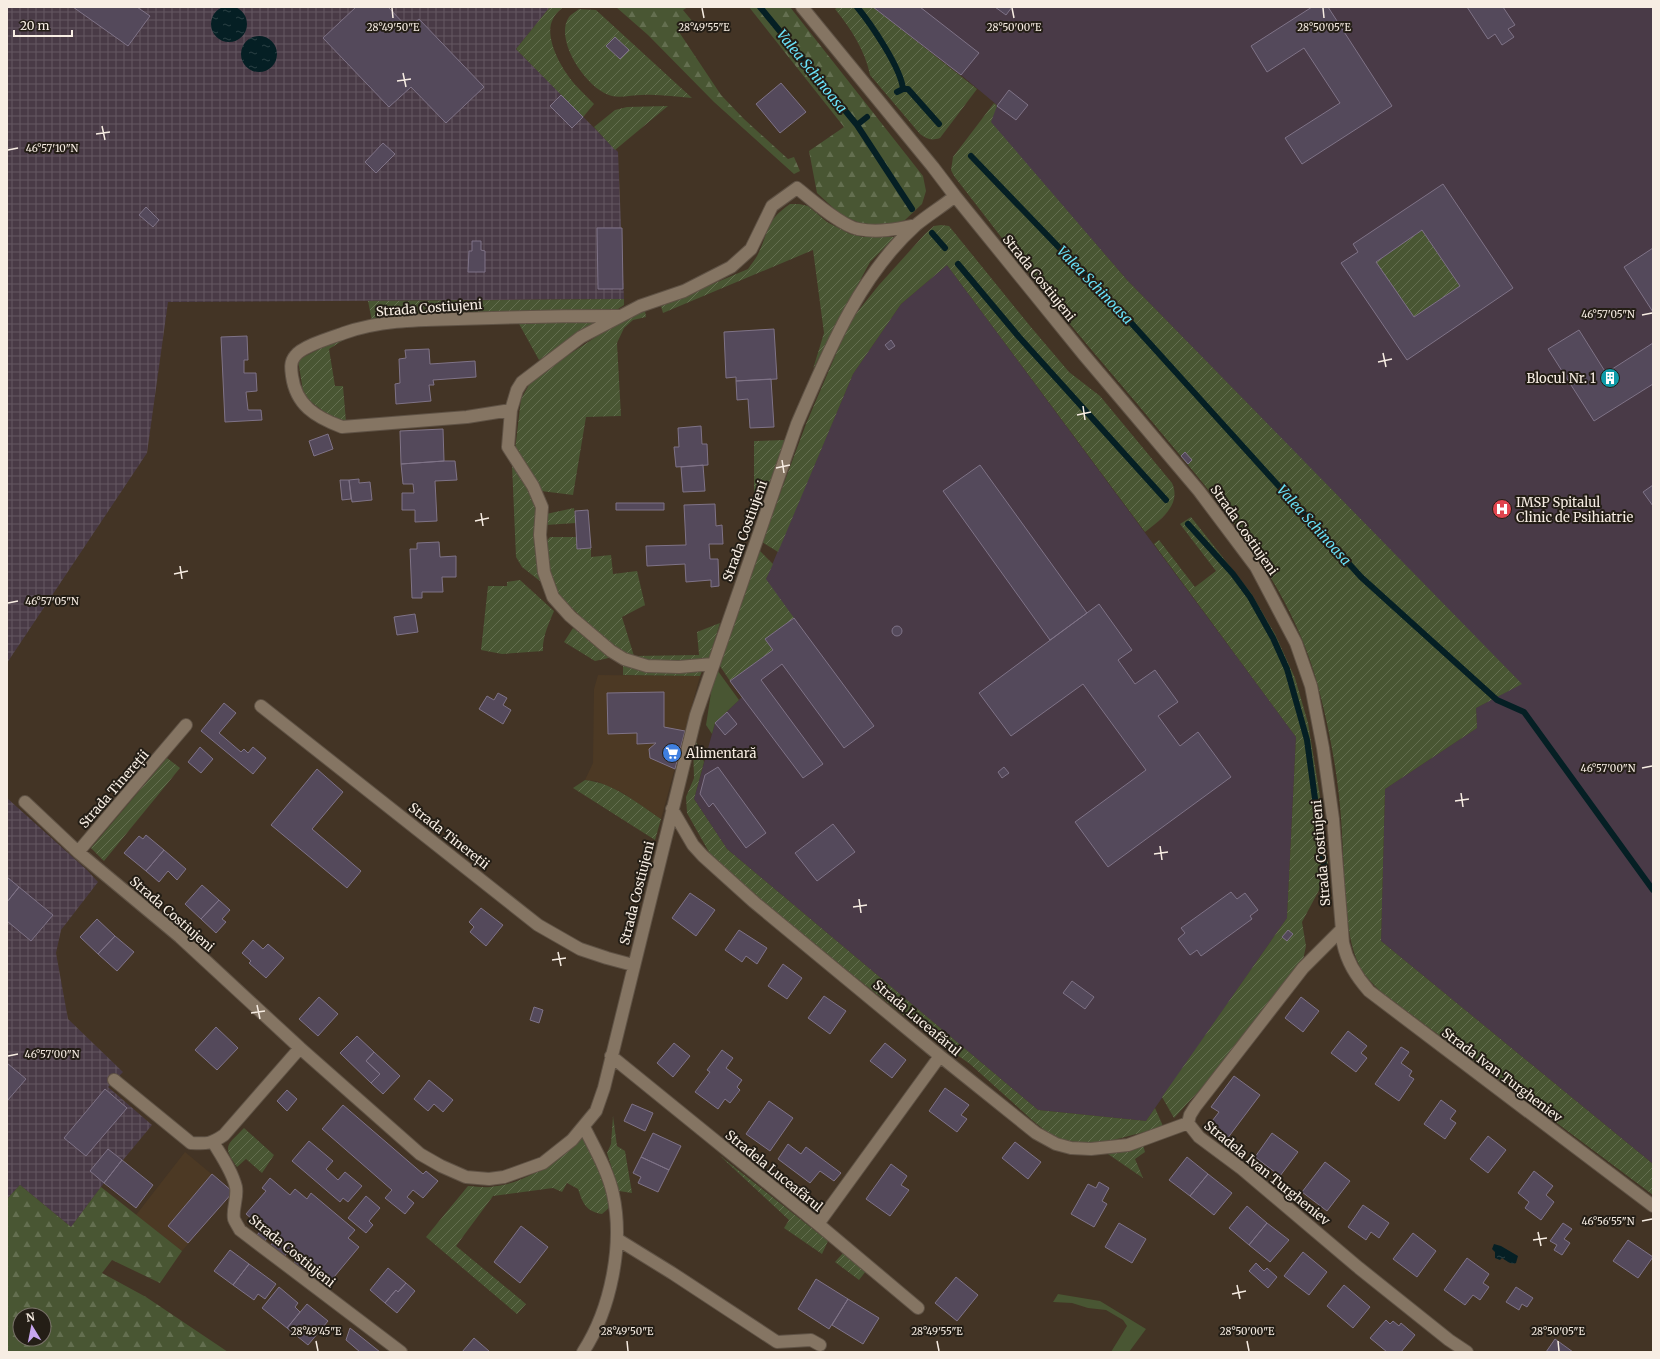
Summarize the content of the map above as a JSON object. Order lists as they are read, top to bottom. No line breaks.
{"streets":{"street":["Strada Costiujeni","Strada Tinereții","Strada Luceafărul","Strada Ivan Turgheniev","Stradela Luceafărul","Stradela Ivan Turgheniev"]},"crossings":[["Strada Costiujeni","Strada Tinereții"],["Strada Costiujeni","Strada Luceafărul"],["Strada Costiujeni","Strada Ivan Turgheniev"],["Strada Costiujeni","Stradela Luceafărul"],["Strada Costiujeni","Stradela Ivan Turgheniev"],["Strada Luceafărul","Stradela Ivan Turgheniev"]],"water":["Valea Schinoasa"],"places":{"building":["Blocul Nr. 1"],"hospital":["IMSP Spitalul Clinic de Psihiatrie"],"supermarket":["Alimentară"]},"scale_bar":"20 m","north":"top","coordinates":["28°49'50\"E","28°49'55\"E","28°50'00\"E","28°50'05\"E","46°57'10\"N","46°57'05\"N","46°57'00\"N","46°56'55\"N","28°49'45\"E"]}
